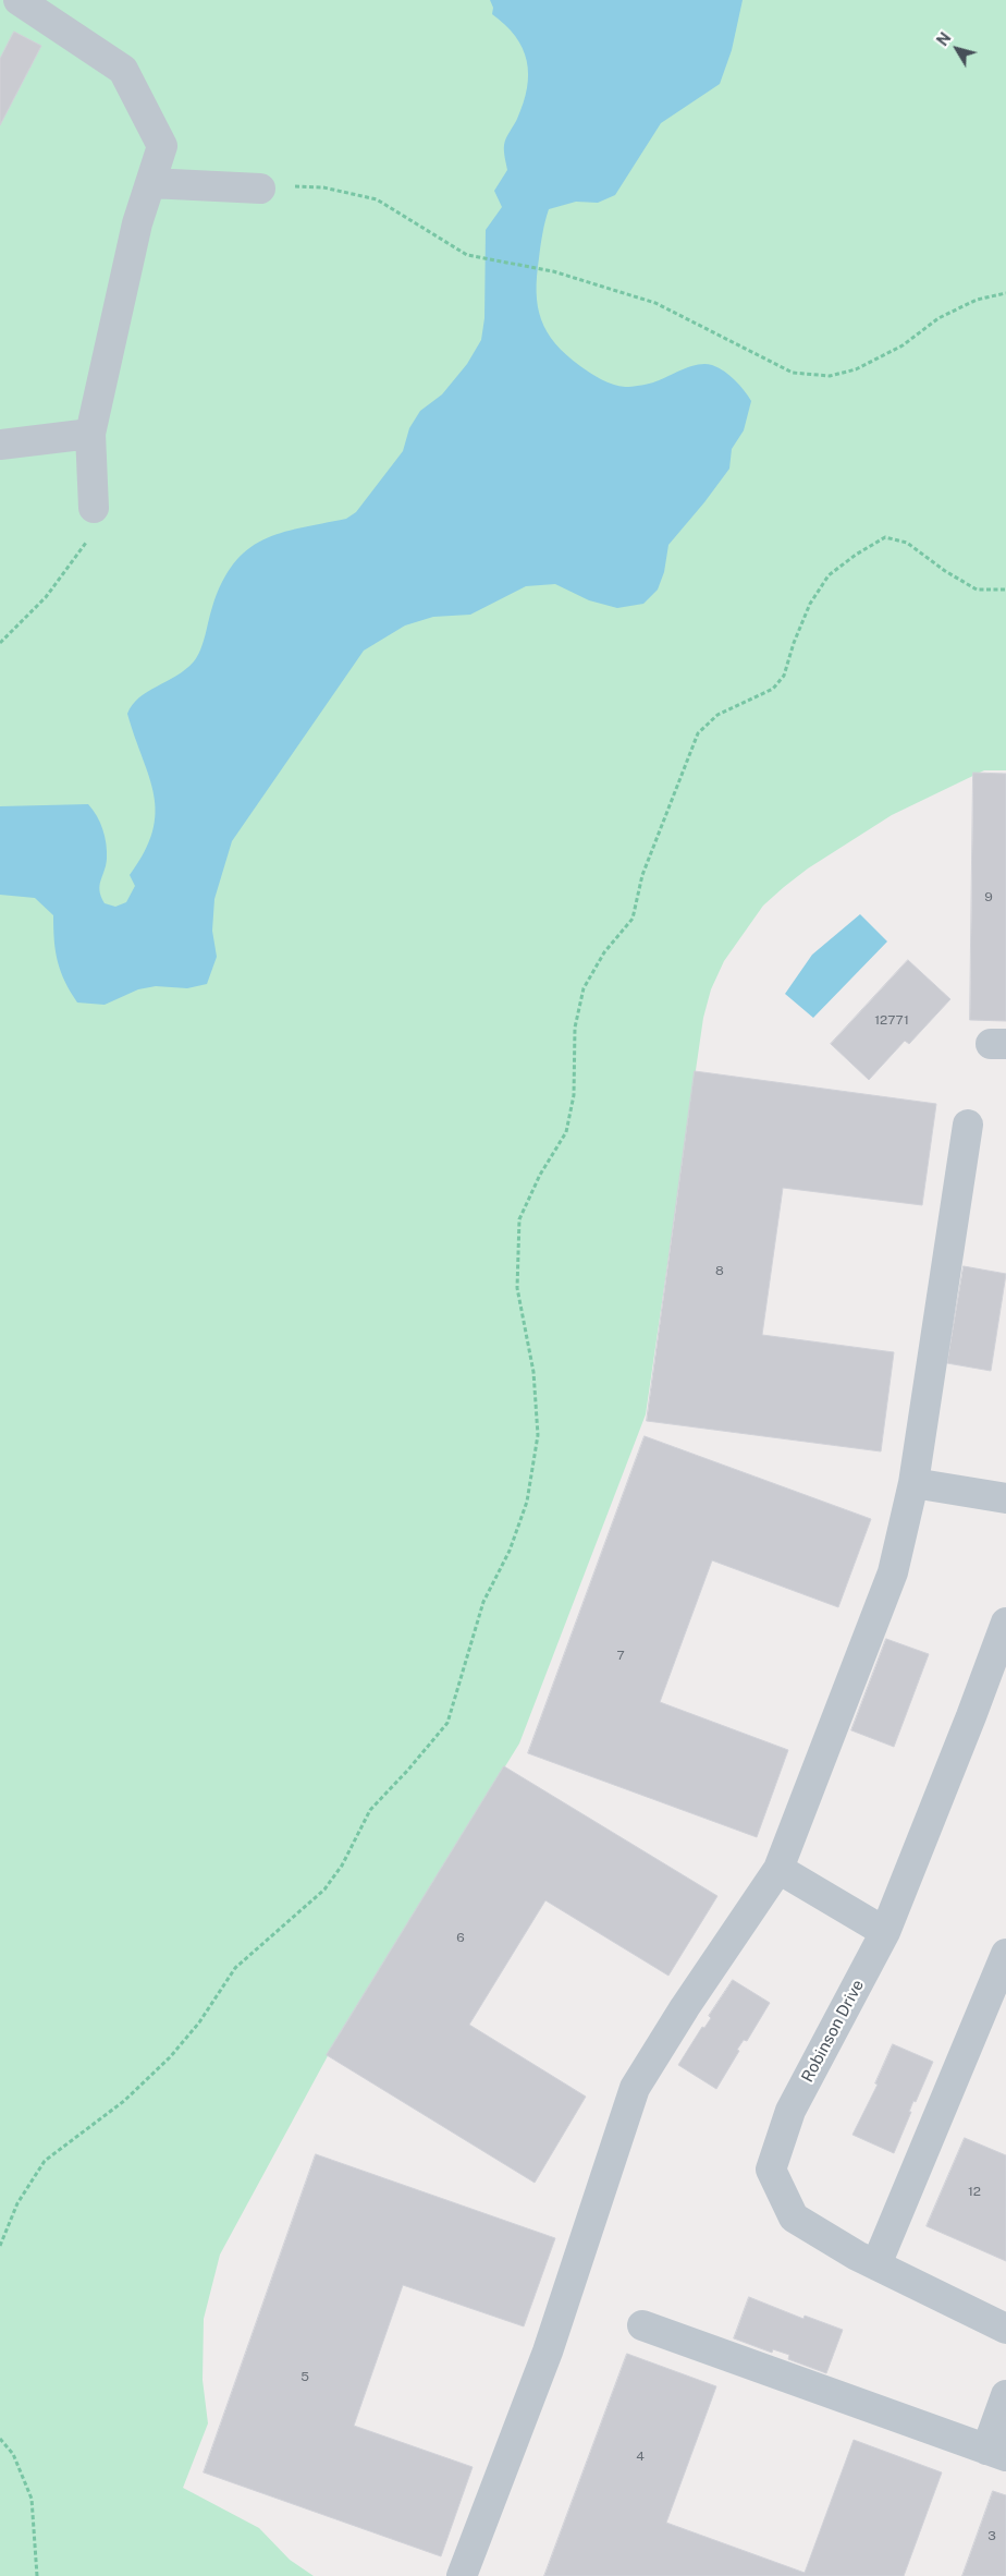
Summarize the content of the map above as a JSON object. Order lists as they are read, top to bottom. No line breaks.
{"streets":{"street":["Robinson Drive"]},"house_numbers":["9","12771","8","7","6","12","5","4","3"],"north":"top left"}
